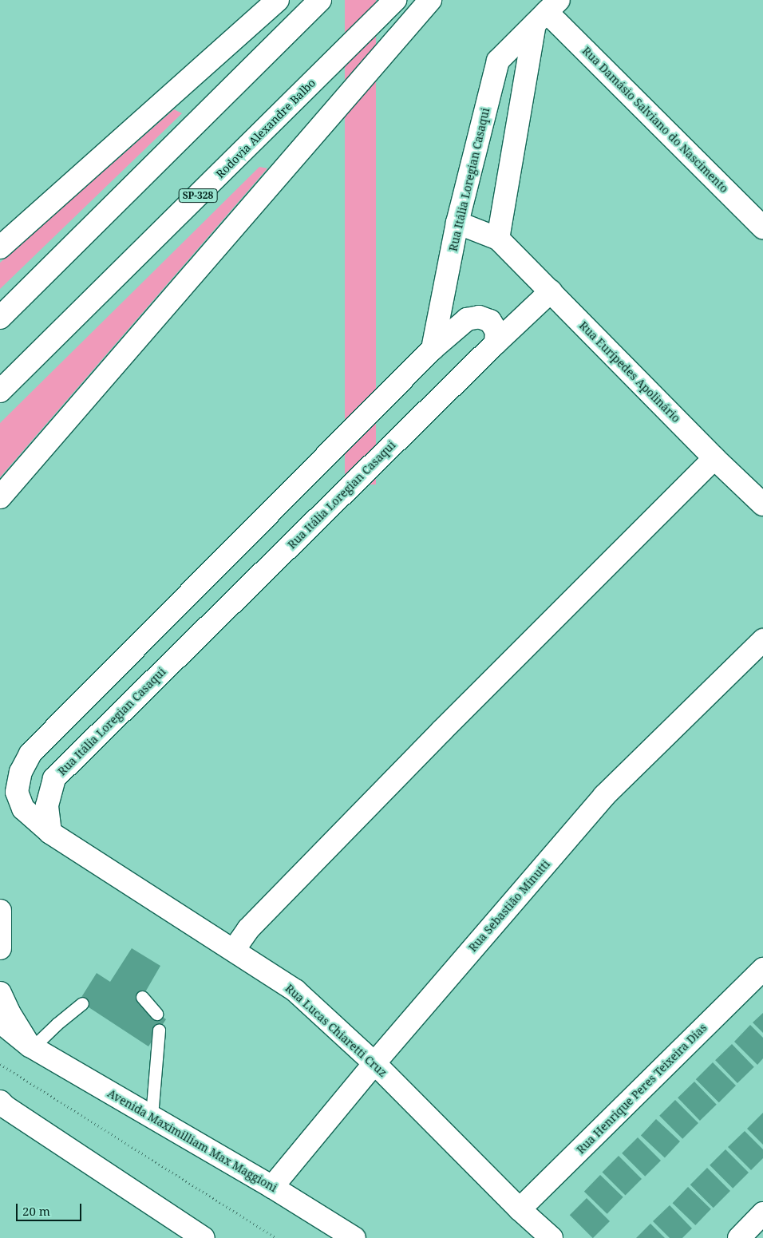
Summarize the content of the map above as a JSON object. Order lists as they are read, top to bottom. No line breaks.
{"streets":{"main road":["Rua Damásio Salviano do Nascimento","Rodovia Alexandre Balbo","Rua Itália Loregian Casaqui","SP-328","Rua Eurípedes Apolinário","Rua Sebastião Minutti","Rua Lucas Chiaretti Cruz","Rua Henrique Peres Teixeira Dias","Avenida Maximilliam Max Maggioni"]},"crossings":[["Rua Damásio Salviano do Nascimento","Rua Itália Loregian Casaqui"],["Rua Itália Loregian Casaqui","Rua Eurípedes Apolinário"],["Rua Itália Loregian Casaqui","Rua Lucas Chiaretti Cruz"],["Rua Sebastião Minutti","Rua Lucas Chiaretti Cruz"],["Rua Sebastião Minutti","Avenida Maximilliam Max Maggioni"],["Rua Lucas Chiaretti Cruz","Rua Henrique Peres Teixeira Dias"]],"scale_bar":"20 m"}
